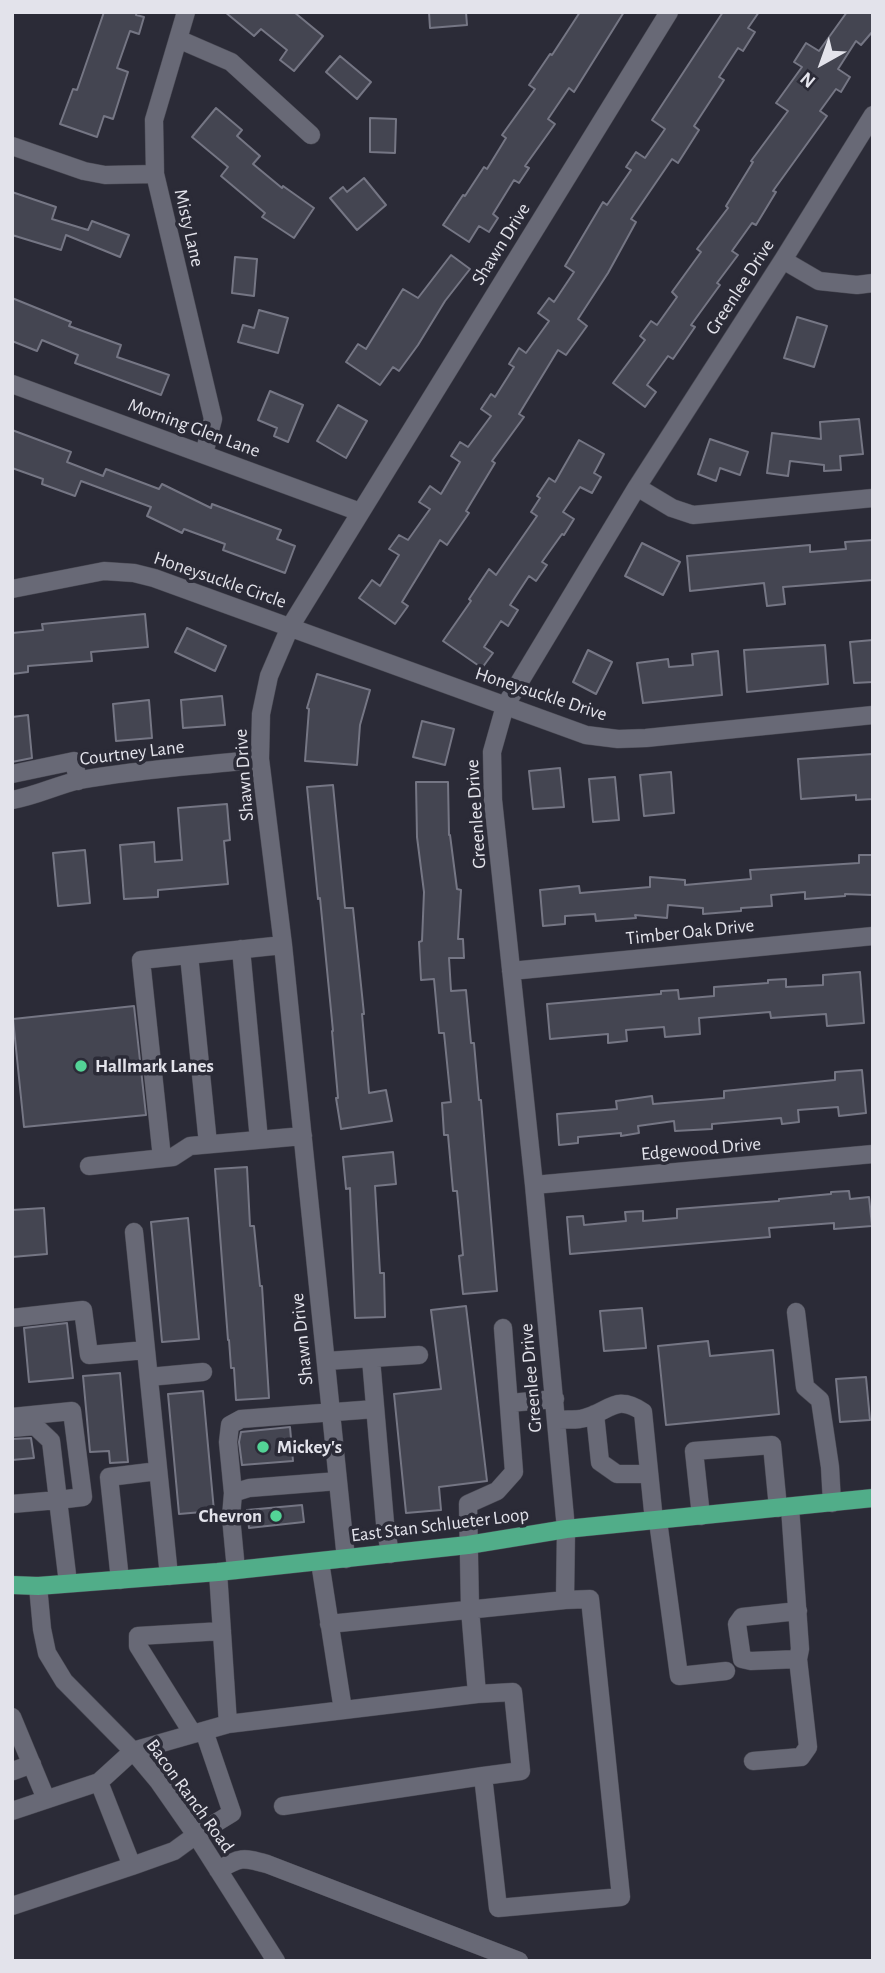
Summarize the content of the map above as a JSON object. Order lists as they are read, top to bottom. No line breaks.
{"streets":{"main road":["East Stan Schlueter Loop"],"street":["Misty Lane","Shawn Drive","Greenlee Drive","Morning Glen Lane","Honeysuckle Circle","Honeysuckle Drive","Courtney Lane","Timber Oak Drive","Edgewood Drive","Bacon Ranch Road"]},"crossings":[["Misty Lane","Morning Glen Lane"],["Shawn Drive","Morning Glen Lane"],["Shawn Drive","Honeysuckle Circle"],["Shawn Drive","Honeysuckle Drive"],["Shawn Drive","Courtney Lane"],["Shawn Drive","East Stan Schlueter Loop"],["Greenlee Drive","Honeysuckle Drive"],["Greenlee Drive","Timber Oak Drive"],["Greenlee Drive","Edgewood Drive"],["Greenlee Drive","East Stan Schlueter Loop"],["Honeysuckle Circle","Honeysuckle Drive"],["East Stan Schlueter Loop","Bacon Ranch Road"]],"places":["Hallmark Lanes","Mickey's","Chevron"],"north":"bottom left"}
